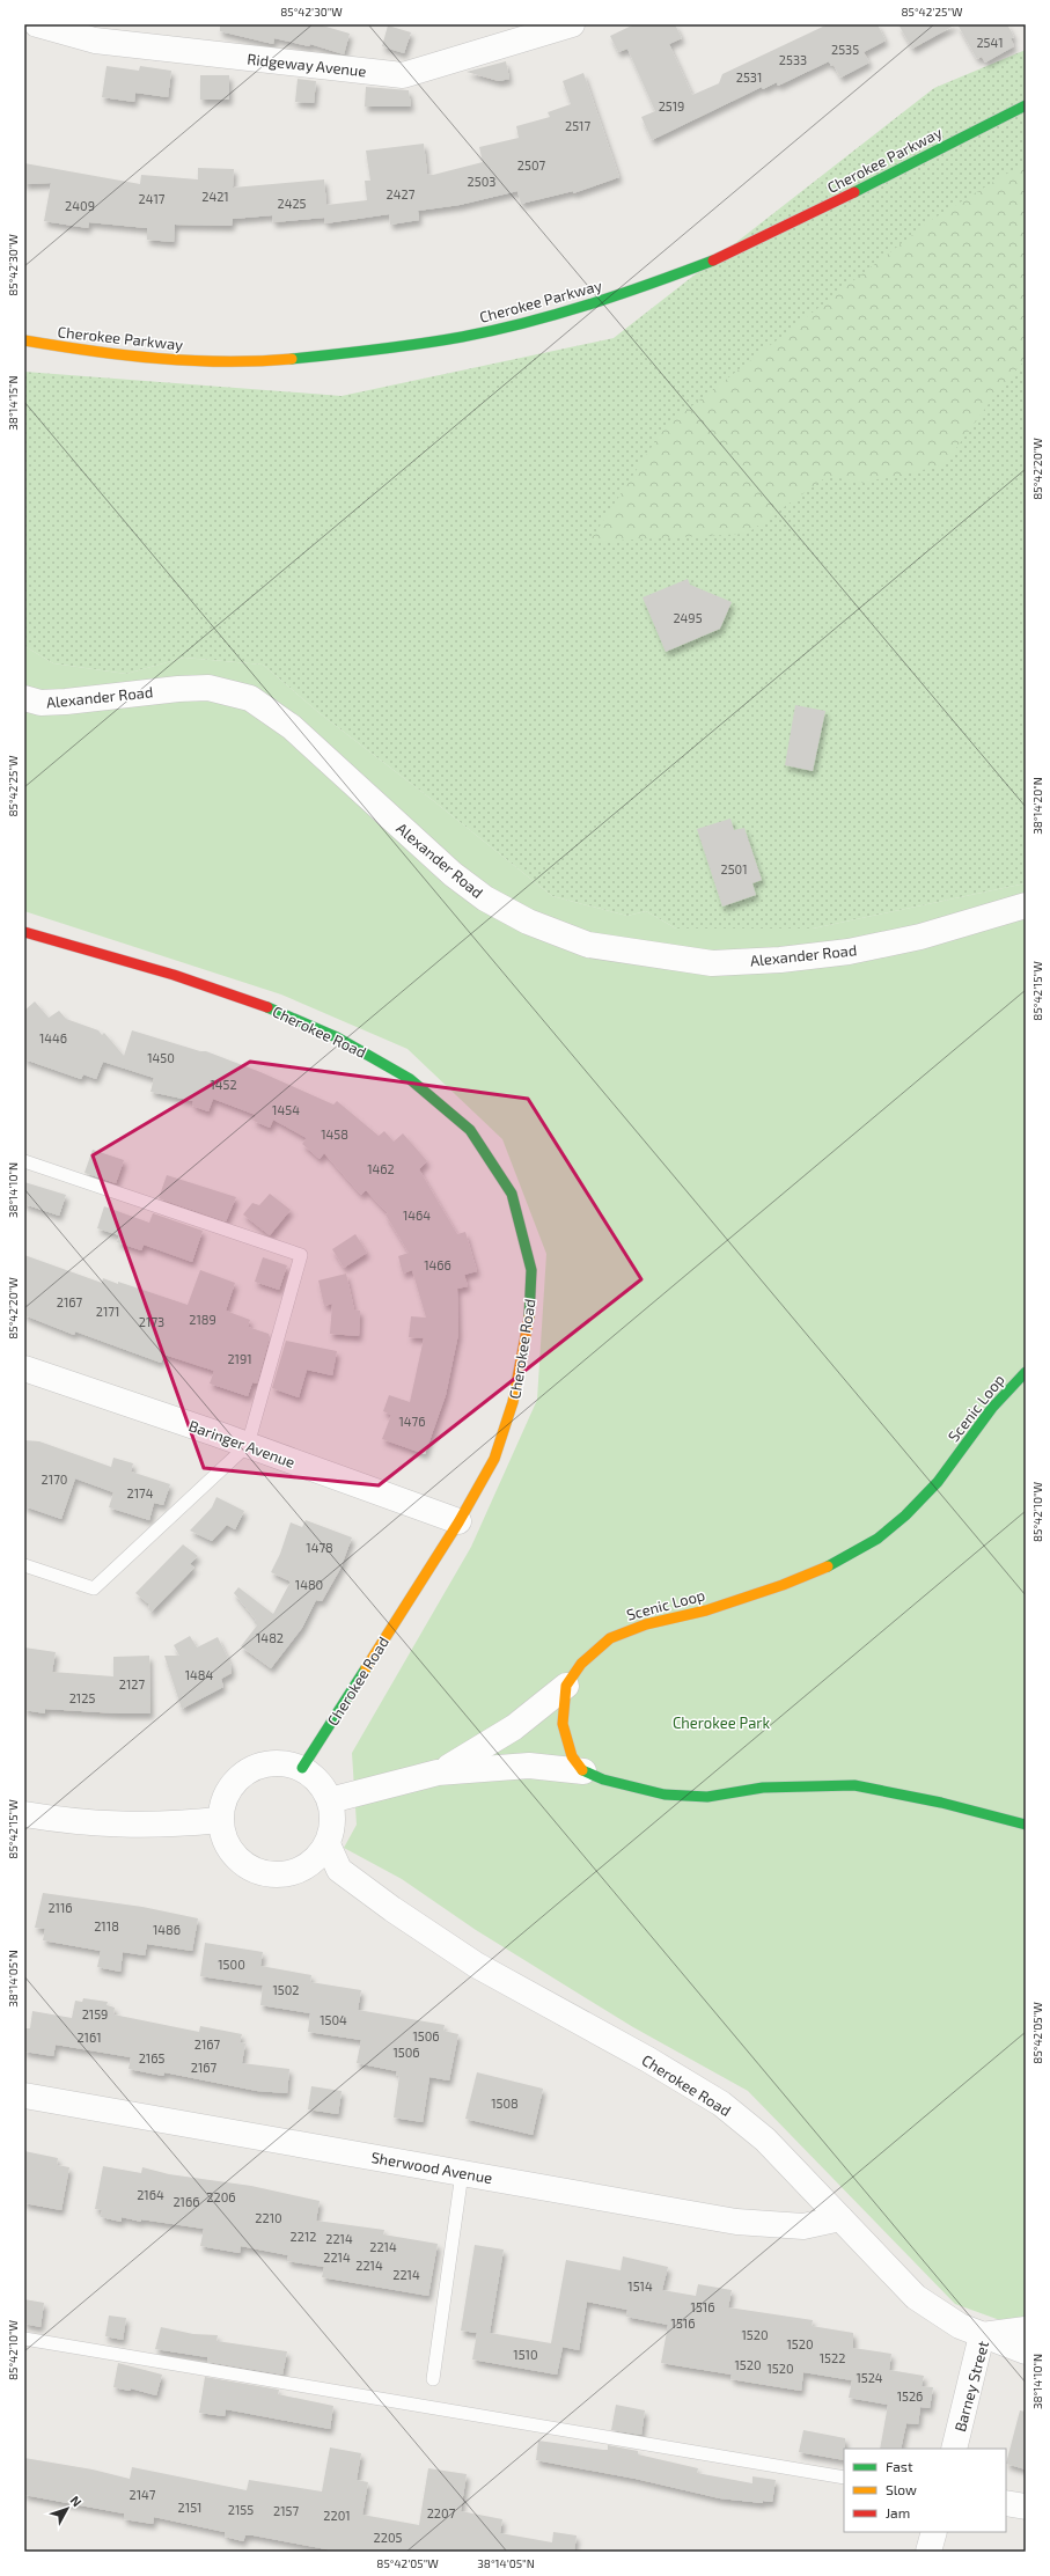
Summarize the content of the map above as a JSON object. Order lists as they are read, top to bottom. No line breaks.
{"streets":{"street":["Ridgeway Avenue","Cherokee Parkway","Alexander Road","Cherokee Road","Scenic Loop","Baringer Avenue","Sherwood Avenue","Barney Street"]},"crossings":[["Cherokee Road","Baringer Avenue"],["Cherokee Road","Sherwood Avenue"],["Cherokee Road","Barney Street"]],"parks":["Cherokee Park"],"house_numbers":["2541","2535","2533","2531","2519","2517","2507","2503","2427","2421","2417","2425","2409","2495","2501","1446","1450","1452","1454","1458","1462","1464","1466","2167","2171","2189","2173","2191","1476","2170","2174","1478","1480","1482","1484","2127","2125","2116","2118","1486","1500","1502","2159","1504","1506","2161","2167","1506","2165","2167","1508","2164","2206","2166","2210","2212","2214","2214","2214","2214","2214","1514","1516","1516","1520","1520","1510","1522","1520","1520","1524","1526","2147","2151","2155","2157","2207","2201","2205"],"legend":["Fast","Slow","Jam"],"north":"top right","coordinates":["85°42'30\"W","85°42'25\"W","38°14'15\"N","85°42'20\"W","38°14'20\"N","85°42'15\"W","38°14'10\"N","85°42'10\"W","38°14'05\"N","85°42'05\"W"]}
